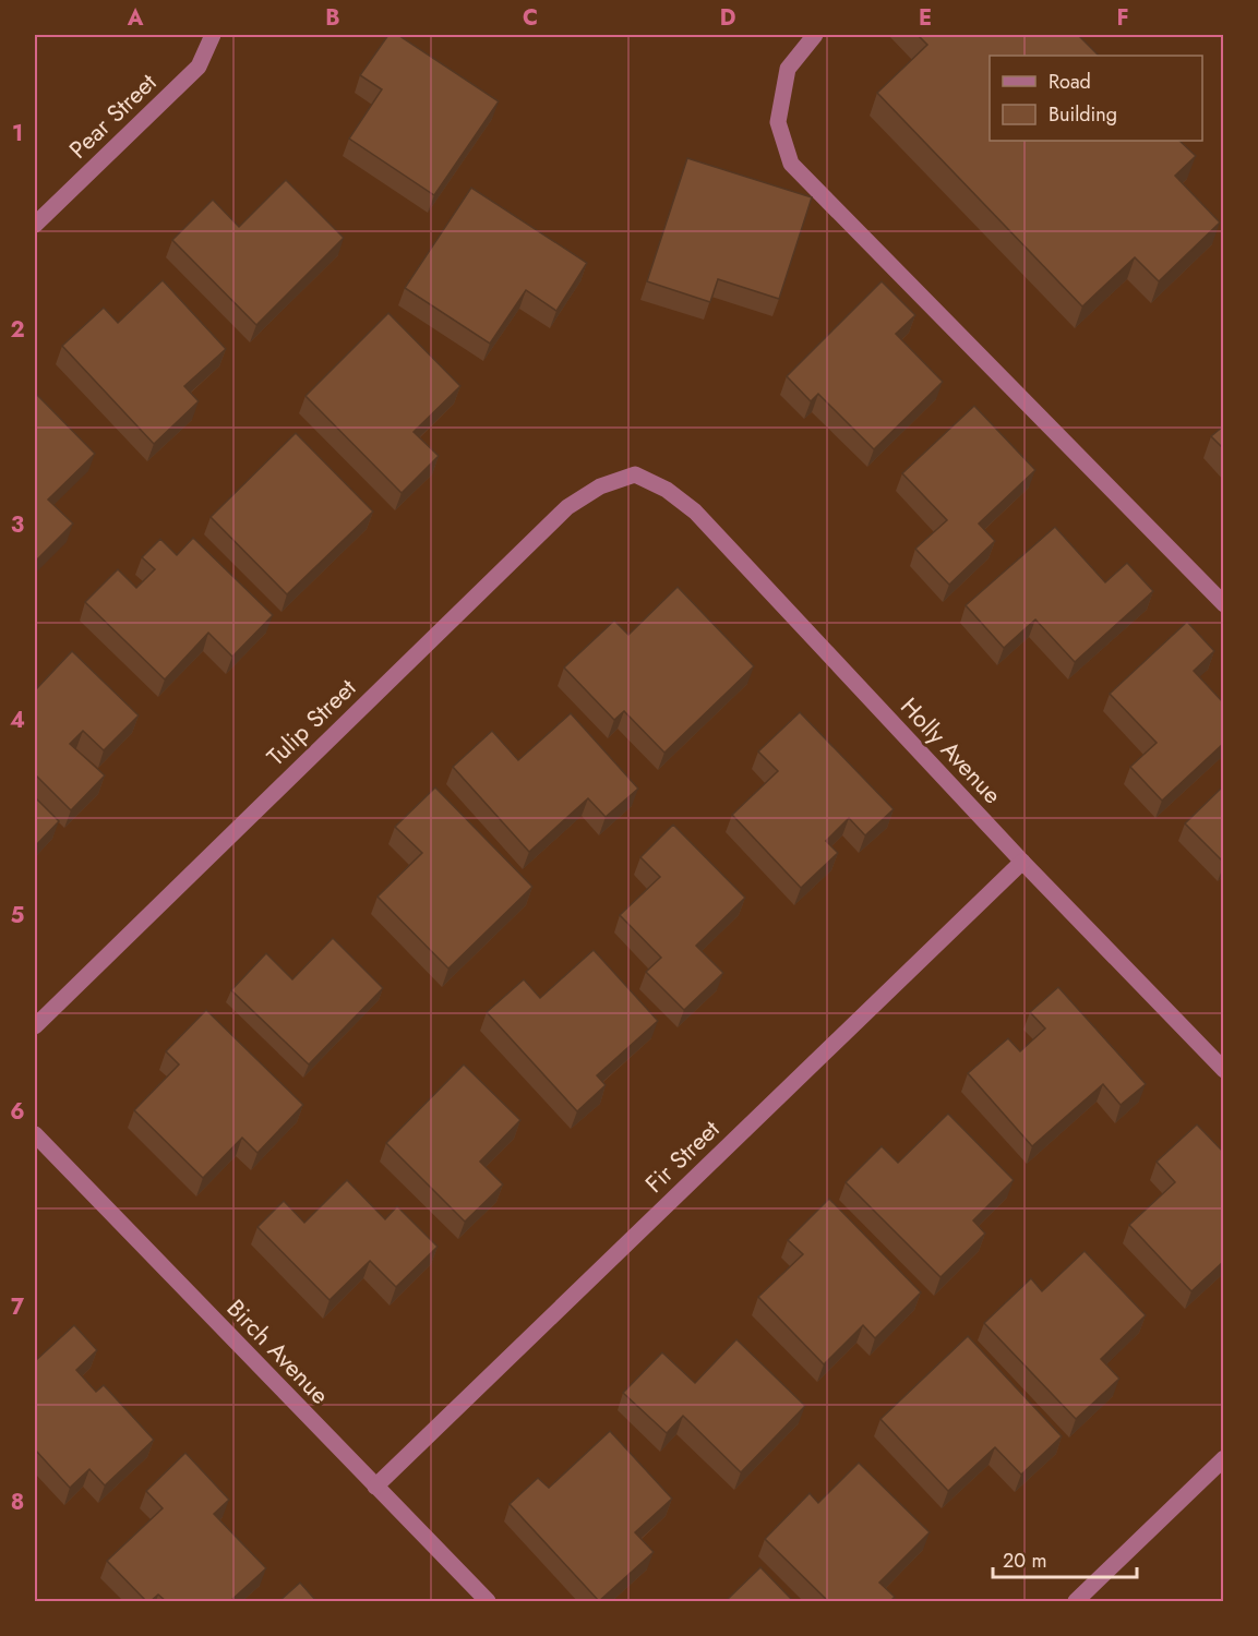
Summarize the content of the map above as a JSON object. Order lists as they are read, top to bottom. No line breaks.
{"streets":{"street":["Pear Street","Tulip Street","Holly Avenue","Fir Street","Birch Avenue"]},"crossings":[["Tulip Street","Holly Avenue"],["Holly Avenue","Fir Street"],["Fir Street","Birch Avenue"]],"legend":["Road","Building"],"scale_bar":"20 m","grid":{"columns":["A","B","C","D","E","F"],"rows":["1","2","3","4","5","6","7","8"]}}
